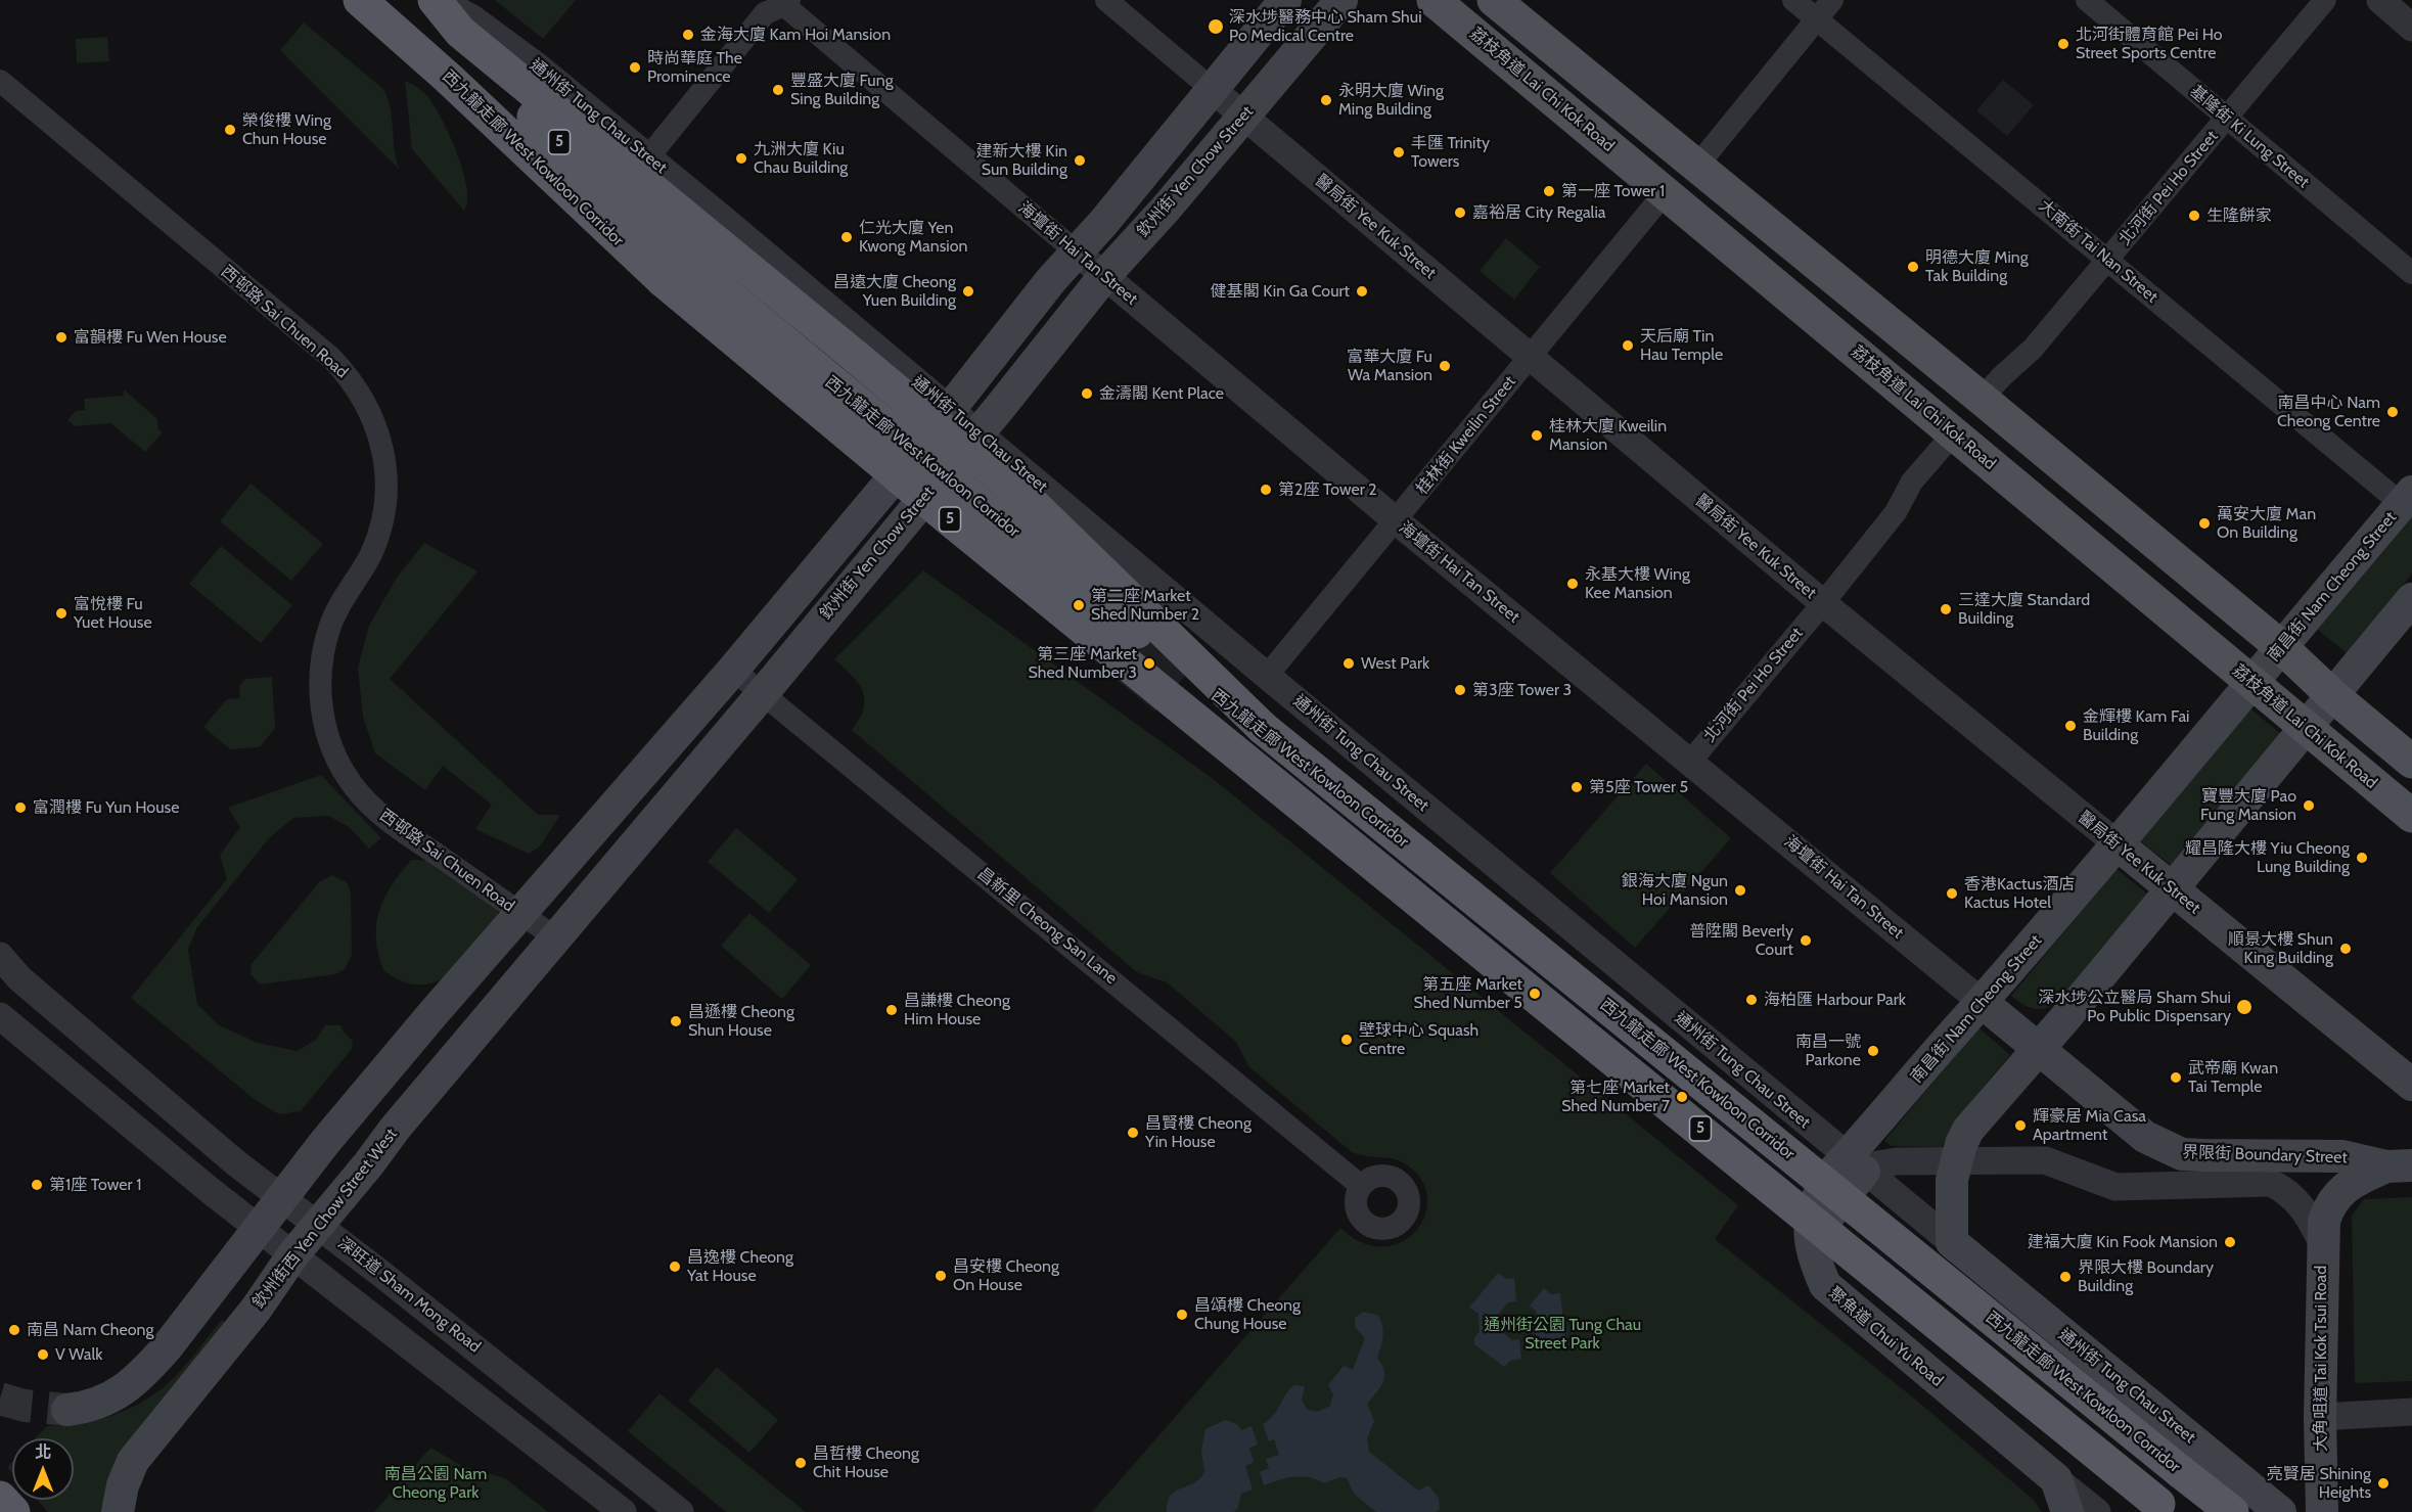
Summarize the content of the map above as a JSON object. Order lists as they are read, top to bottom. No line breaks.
{"streets":{"highway":["5","西九龍走廊 West Kowloon Corridor"],"main road":["荔枝角道 Lai Chi Kok Road","通州街 Tung Chau Street","欽州街 Yen Chow Street","醫局街 Yee Kuk Street","海壇街 Hai Tan Street","南昌街 Nam Cheong Street","界限街 Boundary Street","欽州街西 Yen Chow Street West","聚魚道 Chui Yu Road","大角咀道 Tai Kok Tsui Road"],"street":["基隆街 Ki Lung Street","北河街 Pei Ho Street","大南街 Tai Nan Street","西邨路 Sai Chuen Road","桂林街 Kweilin Street","昌新里 Cheong San Lane","深旺道 Sham Mong Road"]},"crossings":[["荔枝角道 Lai Chi Kok Road","北河街 Pei Ho Street"],["荔枝角道 Lai Chi Kok Road","桂林街 Kweilin Street"],["荔枝角道 Lai Chi Kok Road","南昌街 Nam Cheong Street"],["通州街 Tung Chau Street","欽州街 Yen Chow Street"],["通州街 Tung Chau Street","桂林街 Kweilin Street"],["通州街 Tung Chau Street","南昌街 Nam Cheong Street"],["通州街 Tung Chau Street","界限街 Boundary Street"],["基隆街 Ki Lung Street","北河街 Pei Ho Street"],["欽州街 Yen Chow Street","醫局街 Yee Kuk Street"],["欽州街 Yen Chow Street","海壇街 Hai Tan Street"],["欽州街 Yen Chow Street","西邨路 Sai Chuen Road"],["欽州街 Yen Chow Street","昌新里 Cheong San Lane"],["欽州街 Yen Chow Street","欽州街西 Yen Chow Street West"],["北河街 Pei Ho Street","醫局街 Yee Kuk Street"],["北河街 Pei Ho Street","大南街 Tai Nan Street"],["北河街 Pei Ho Street","海壇街 Hai Tan Street"],["醫局街 Yee Kuk Street","桂林街 Kweilin Street"],["醫局街 Yee Kuk Street","南昌街 Nam Cheong Street"],["大南街 Tai Nan Street","南昌街 Nam Cheong Street"],["海壇街 Hai Tan Street","桂林街 Kweilin Street"],["海壇街 Hai Tan Street","南昌街 Nam Cheong Street"],["海壇街 Hai Tan Street","界限街 Boundary Street"],["西邨路 Sai Chuen Road","欽州街西 Yen Chow Street West"],["南昌街 Nam Cheong Street","界限街 Boundary Street"],["南昌街 Nam Cheong Street","聚魚道 Chui Yu Road"],["界限街 Boundary Street","大角咀道 Tai Kok Tsui Road"],["欽州街西 Yen Chow Street West","深旺道 Sham Mong Road"]],"parks":["通州街公園 Tung Chau Street Park","南昌公園 Nam Cheong Park"],"places":["深水埗醫務中心 Sham Shui Po Medical Centre","金海大廈 Kam Hoi Mansion","北河街體育館 Pei Ho Street Sports Centre","時尚華庭 The Prominence","豐盛大廈 Fung Sing Building","永明大廈 Wing Ming Building","榮俊樓 Wing Chun House","丰匯 Trinity Towers","九洲大廈 Kiu Chau Building","建新大樓 Kin Sun Building","第一座 Tower 1","嘉裕居 City Regalia","生隆餅家","仁光大廈 Yen Kwong Mansion","明德大廈 Ming Tak Building","昌遠大廈 Cheong Yuen Building","健基閣 Kin Ga Court","富韻樓 Fu Wen House","天后廟 Tin Hau Temple","富華大廈 Fu Wa Mansion","金濤閣 Kent Place","南昌中心 Nam Cheong Centre","桂林大廈 Kweilin Mansion","第2座 Tower 2","萬安大廈 Man On Building","永基大樓 Wing Kee Mansion","第二座 Market Shed Number 2","三達大廈 Standard Building","富悅樓 Fu Yuet House","第三座 Market Shed Number 3","West Park","第3座 Tower 3","金輝樓 Kam Fai Building","第5座 Tower 5","寶豐大廈 Pao Fung Mansion","富潤樓 Fu Yun House","耀昌隆大樓 Yiu Cheong Lung Building","銀海大廈 Ngun Hoi Mansion","香港Kactus酒店 Kactus Hotel","普陞閣 Beverly Court","順景大樓 Shun King Building","第五座 Market Shed Number 5","海柏匯 Harbour Park","深水埗公立醫局 Sham Shui Po Public Dispensary","昌謙樓 Cheong Him House","昌遜樓 Cheong Shun House","壁球中心 Squash Centre","南昌一號 Parkone","武帝廟 Kwan Tai Temple","第七座 Market Shed Number 7","輝豪居 Mia Casa Apartment","昌賢樓 Cheong Yin House","第1座 Tower 1","建福大廈 Kin Fook Mansion","昌逸樓 Cheong Yat House","昌安樓 Cheong On House","界限大樓 Boundary Building","昌頌樓 Cheong Chung House","南昌 Nam Cheong","V Walk","昌哲樓 Cheong Chit House","亮賢居 Shining Heights"],"north":"top"}
